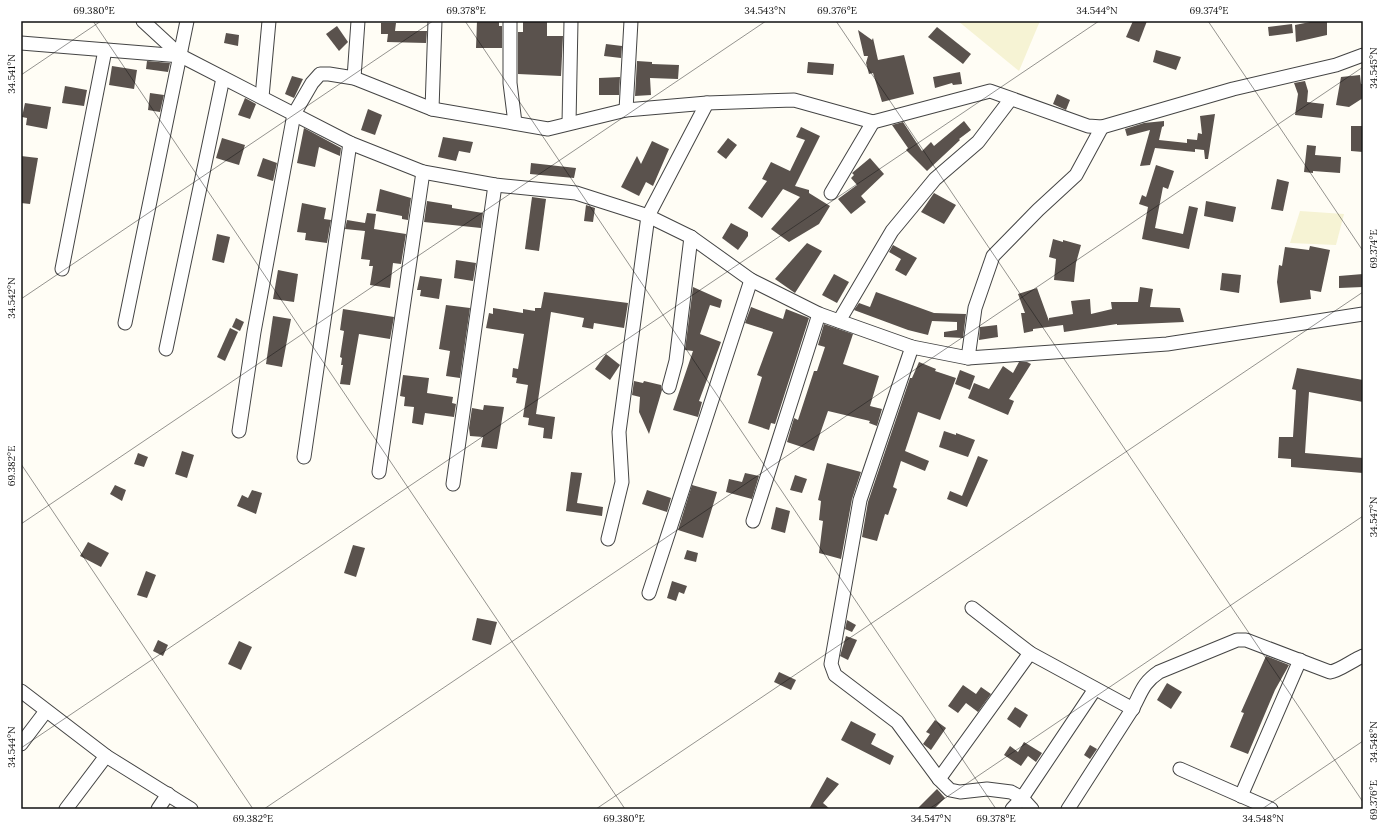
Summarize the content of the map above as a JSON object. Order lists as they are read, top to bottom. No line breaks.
{"coordinates":["69.380°E","69.378°E","34.543°N","69.376°E","34.544°N","69.374°E","34.545°N","34.541°N","34.542°N","69.382°E","34.547°N","34.548°N"]}
